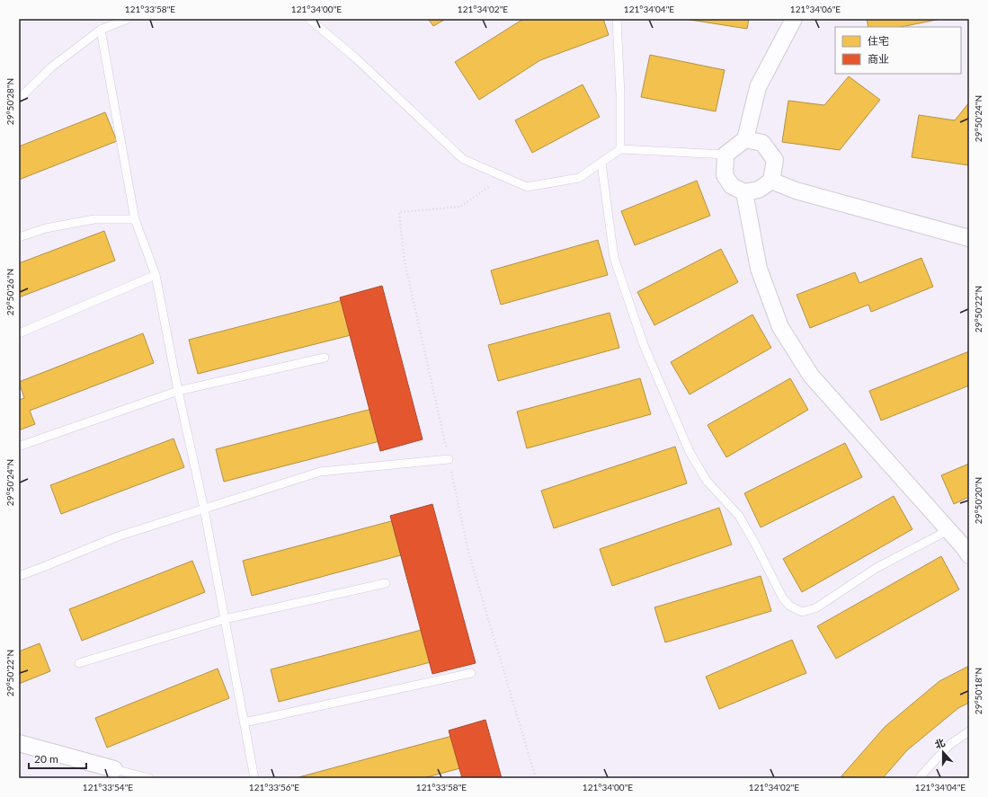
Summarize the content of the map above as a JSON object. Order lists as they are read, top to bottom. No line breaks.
{"legend":["住宅","商业"],"scale_bar":"20 m","north":"top","coordinates":["121°33'58\"E","121°34'00\"E","121°34'02\"E","121°34'04\"E","121°34'06\"E","29°50'28\"N","29°50'24\"N","29°50'26\"N","29°50'22\"N","29°50'20\"N","29°50'18\"N","121°33'54\"E","121°33'56\"E"]}
